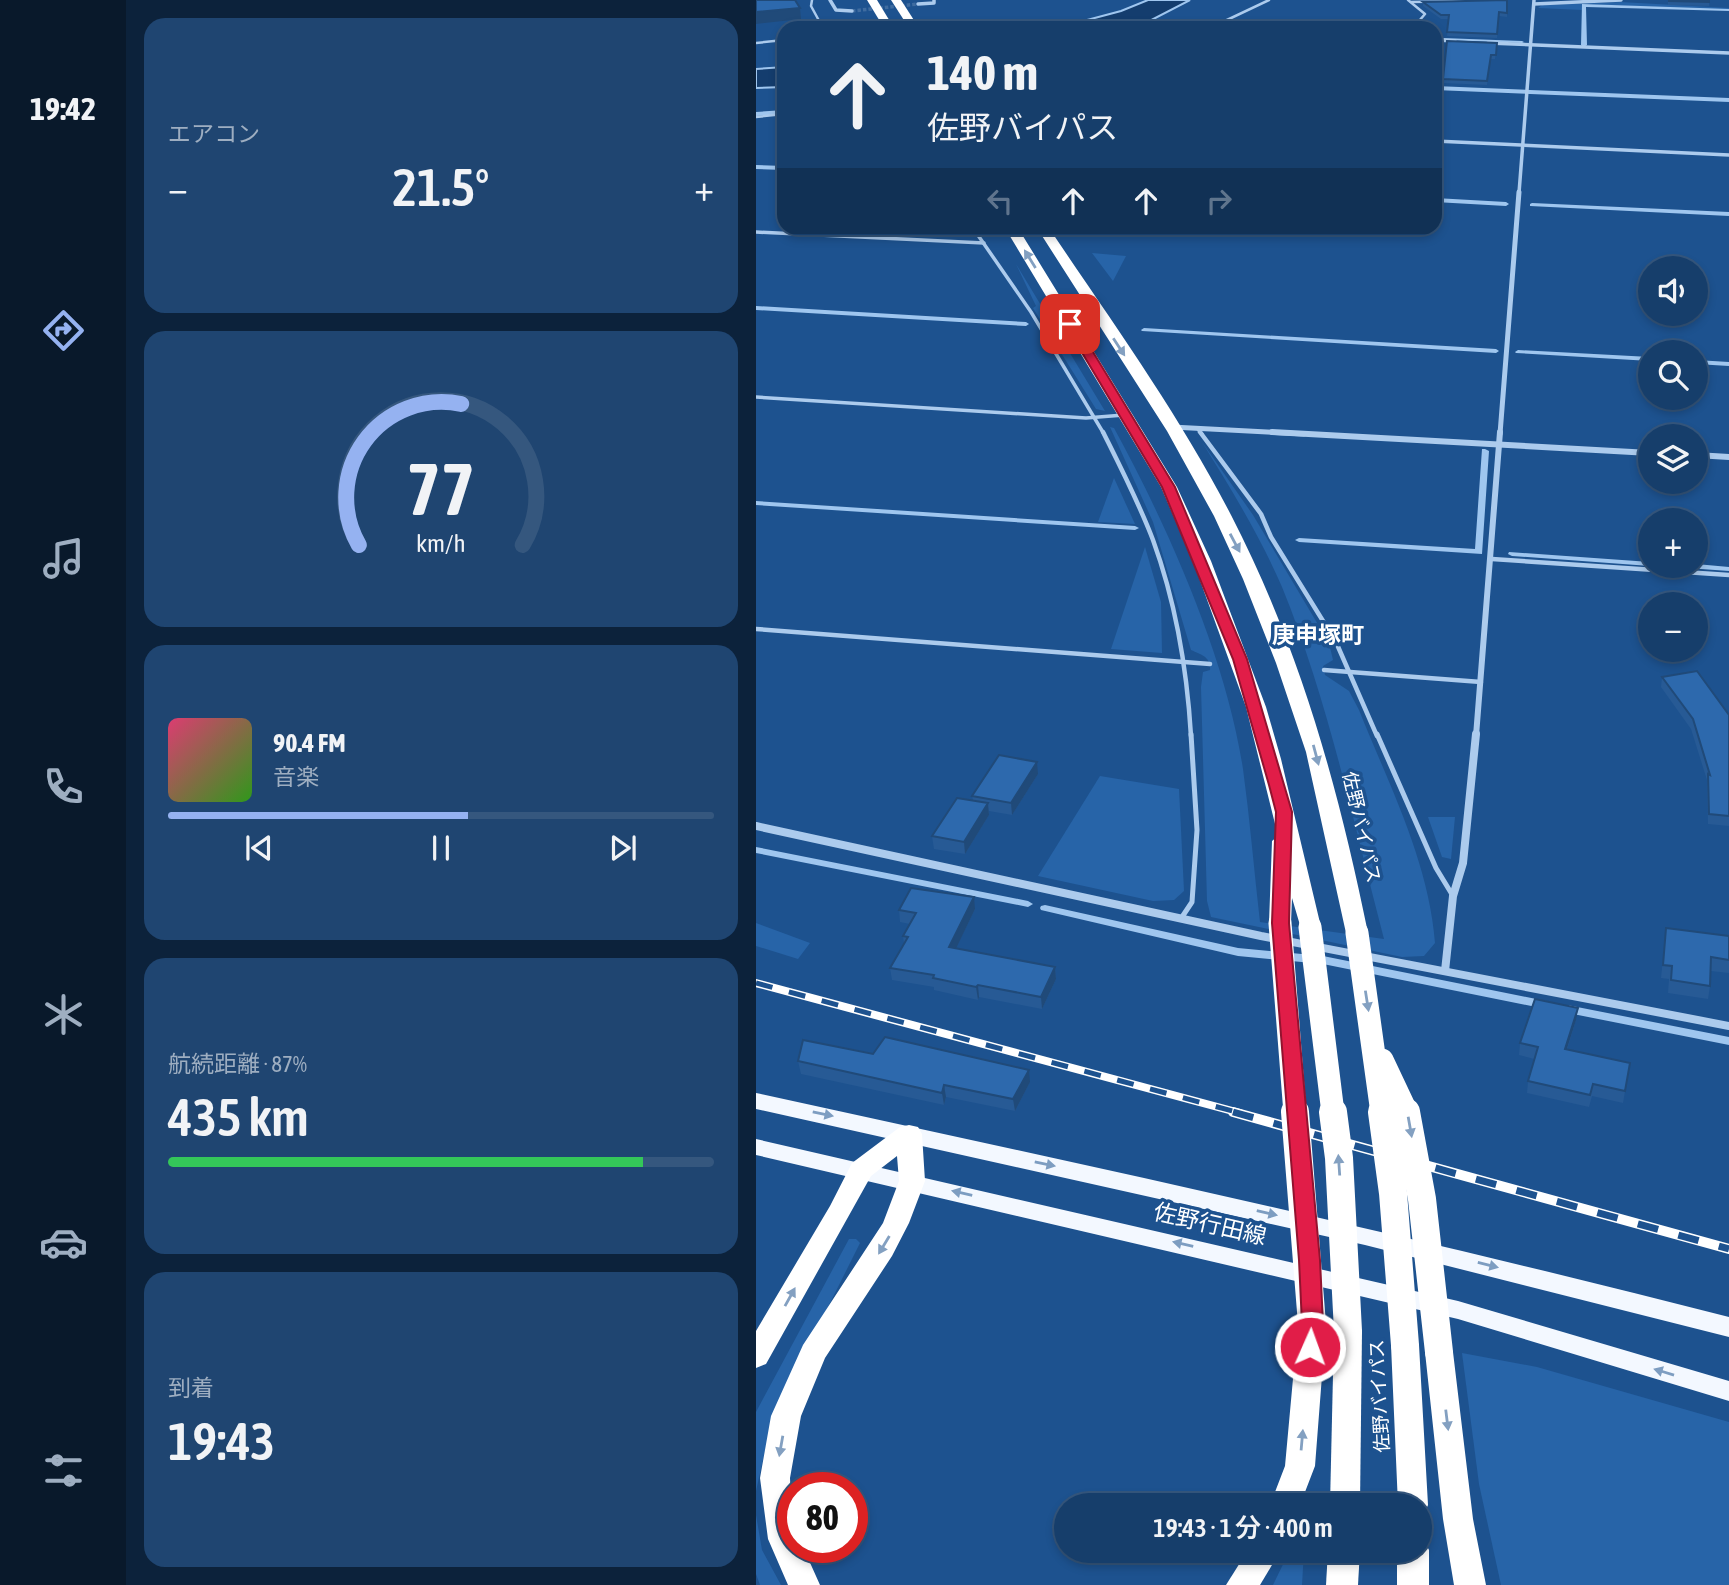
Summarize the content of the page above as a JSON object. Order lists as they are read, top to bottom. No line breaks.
{"streets":{"highway":["佐野バイパス"],"main road":["佐野行田線"]},"districts":["庚申塚町"],"page":{"tabs":"19:42","tile":["エアコン",["航続距離 · 87%","435 km"],["到着","19:43"]],"turn":["140 m","佐野バイパス"],"heat":["−","21.5°","+"],"map_buttons":["+","−"],"song":["90.4 FM","音楽"],"limit":"80","trip":"19:43 · 1 分 · 400 m","gauge":["77","km/h"]}}
